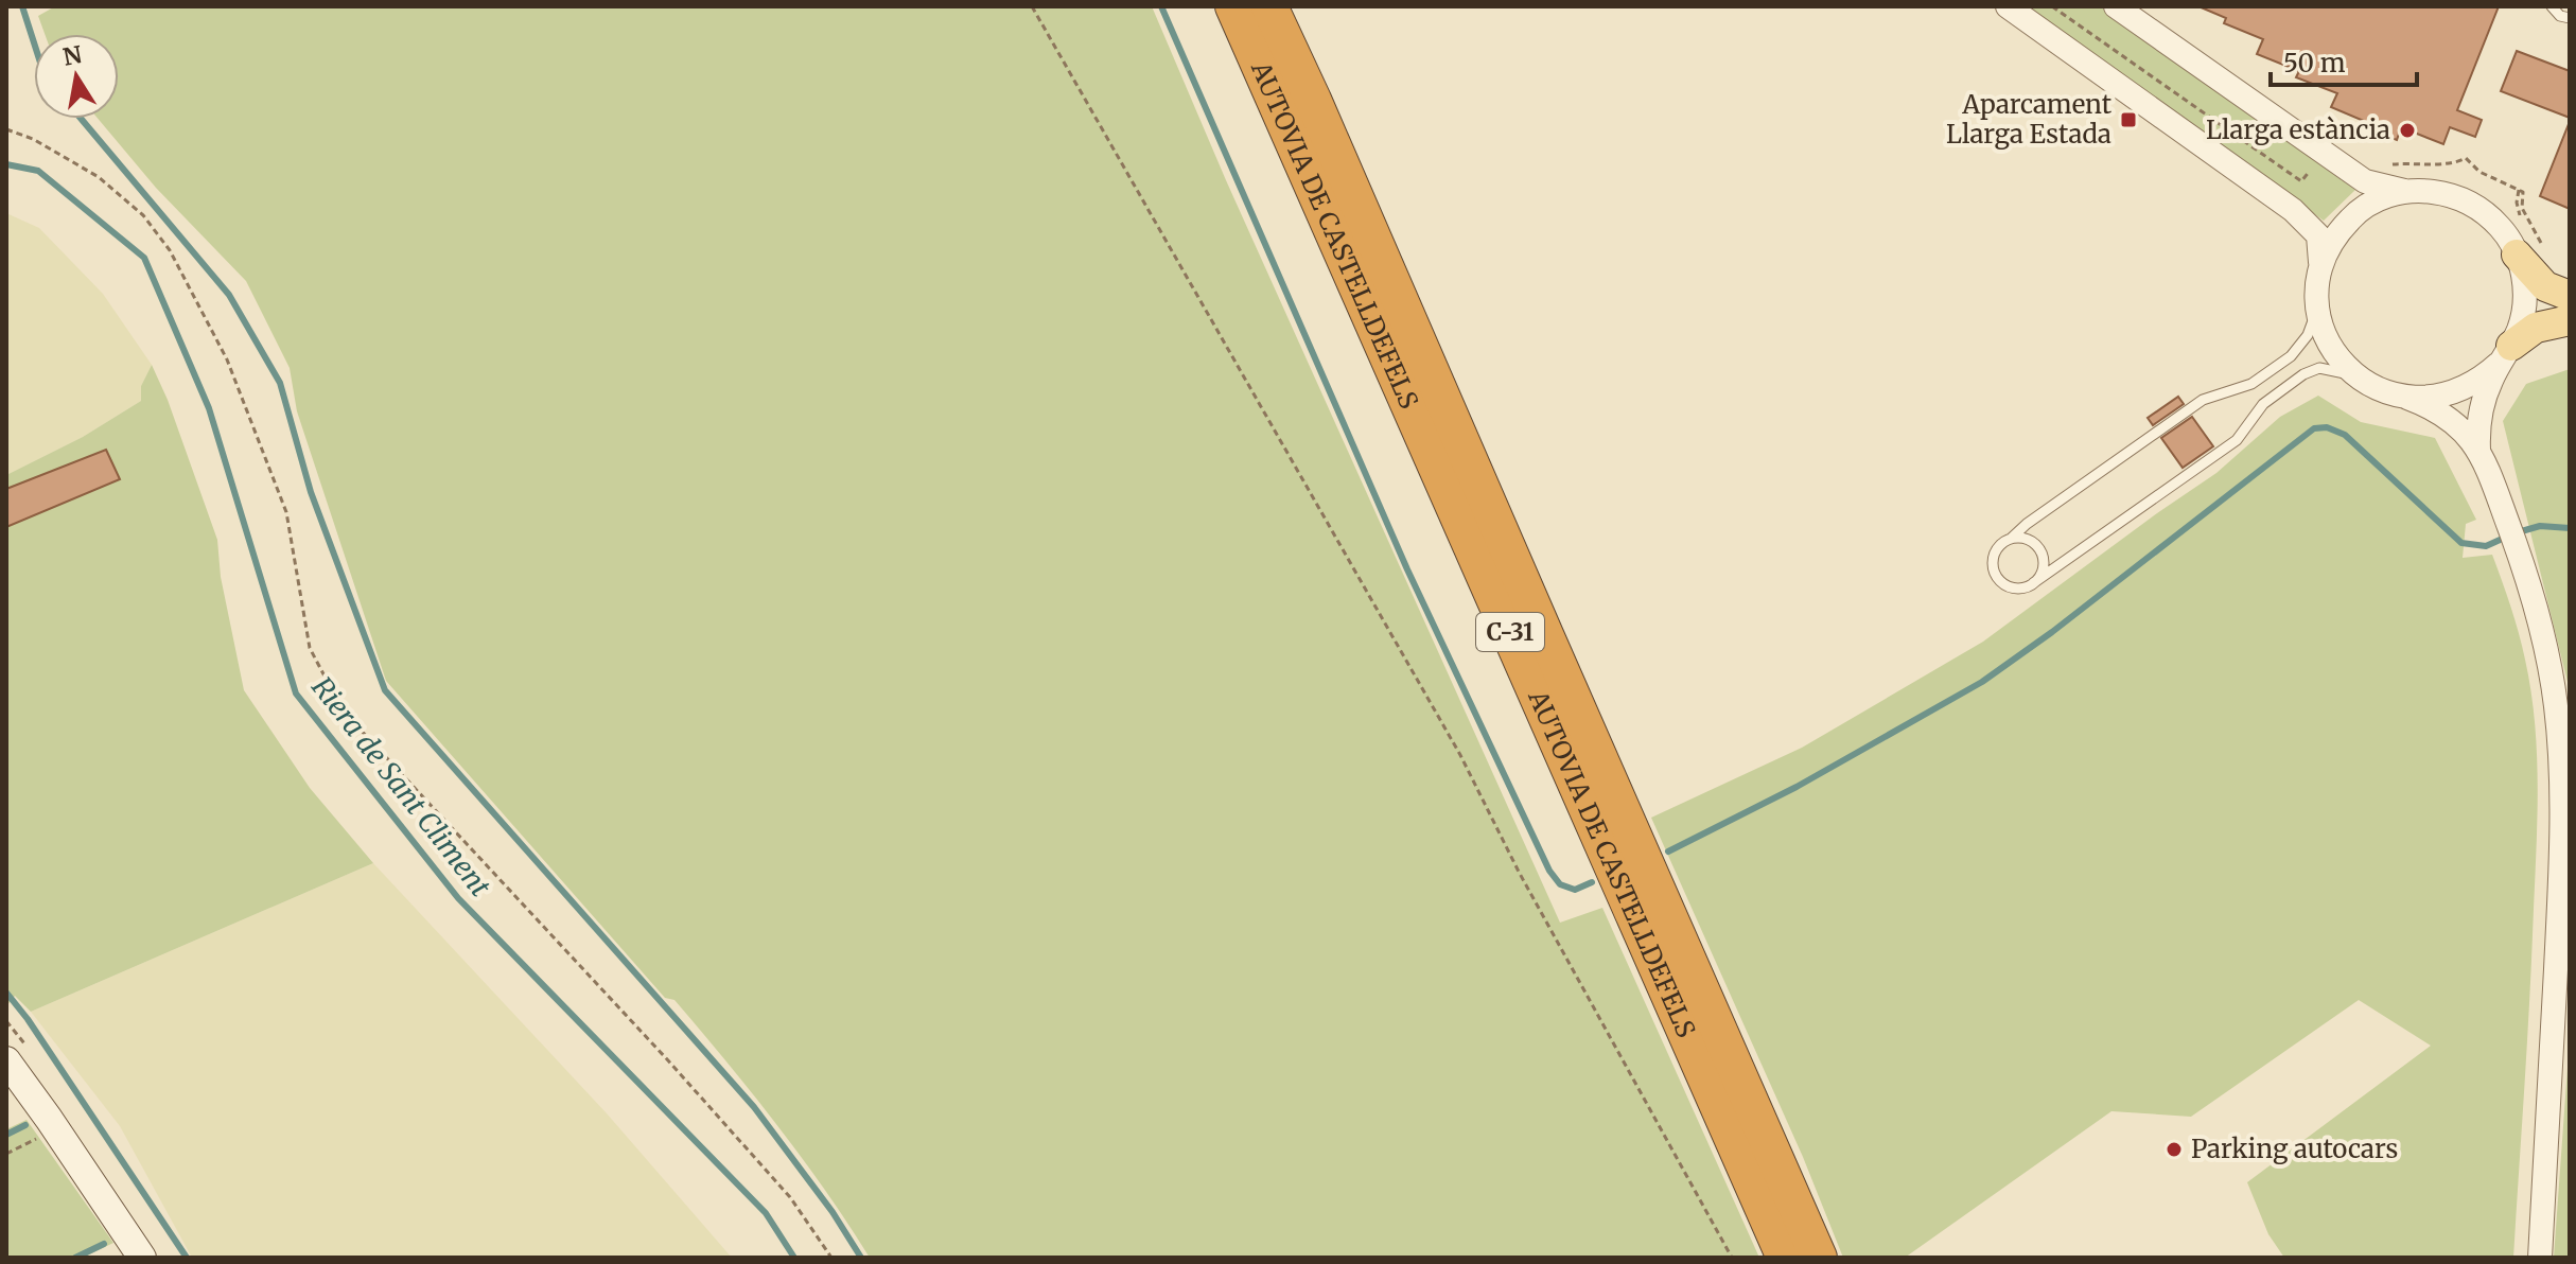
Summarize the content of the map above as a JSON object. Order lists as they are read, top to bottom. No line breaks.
{"streets":{"highway":["AUTOVIA DE CASTELLDEFELS","C-31"]},"water":["Riera de Sant Climent"],"places":{"transit":["Aparcament Llarga Estada"],"other":["Llarga estància","Parking autocars"]},"scale_bar":"50 m","north":"top"}
